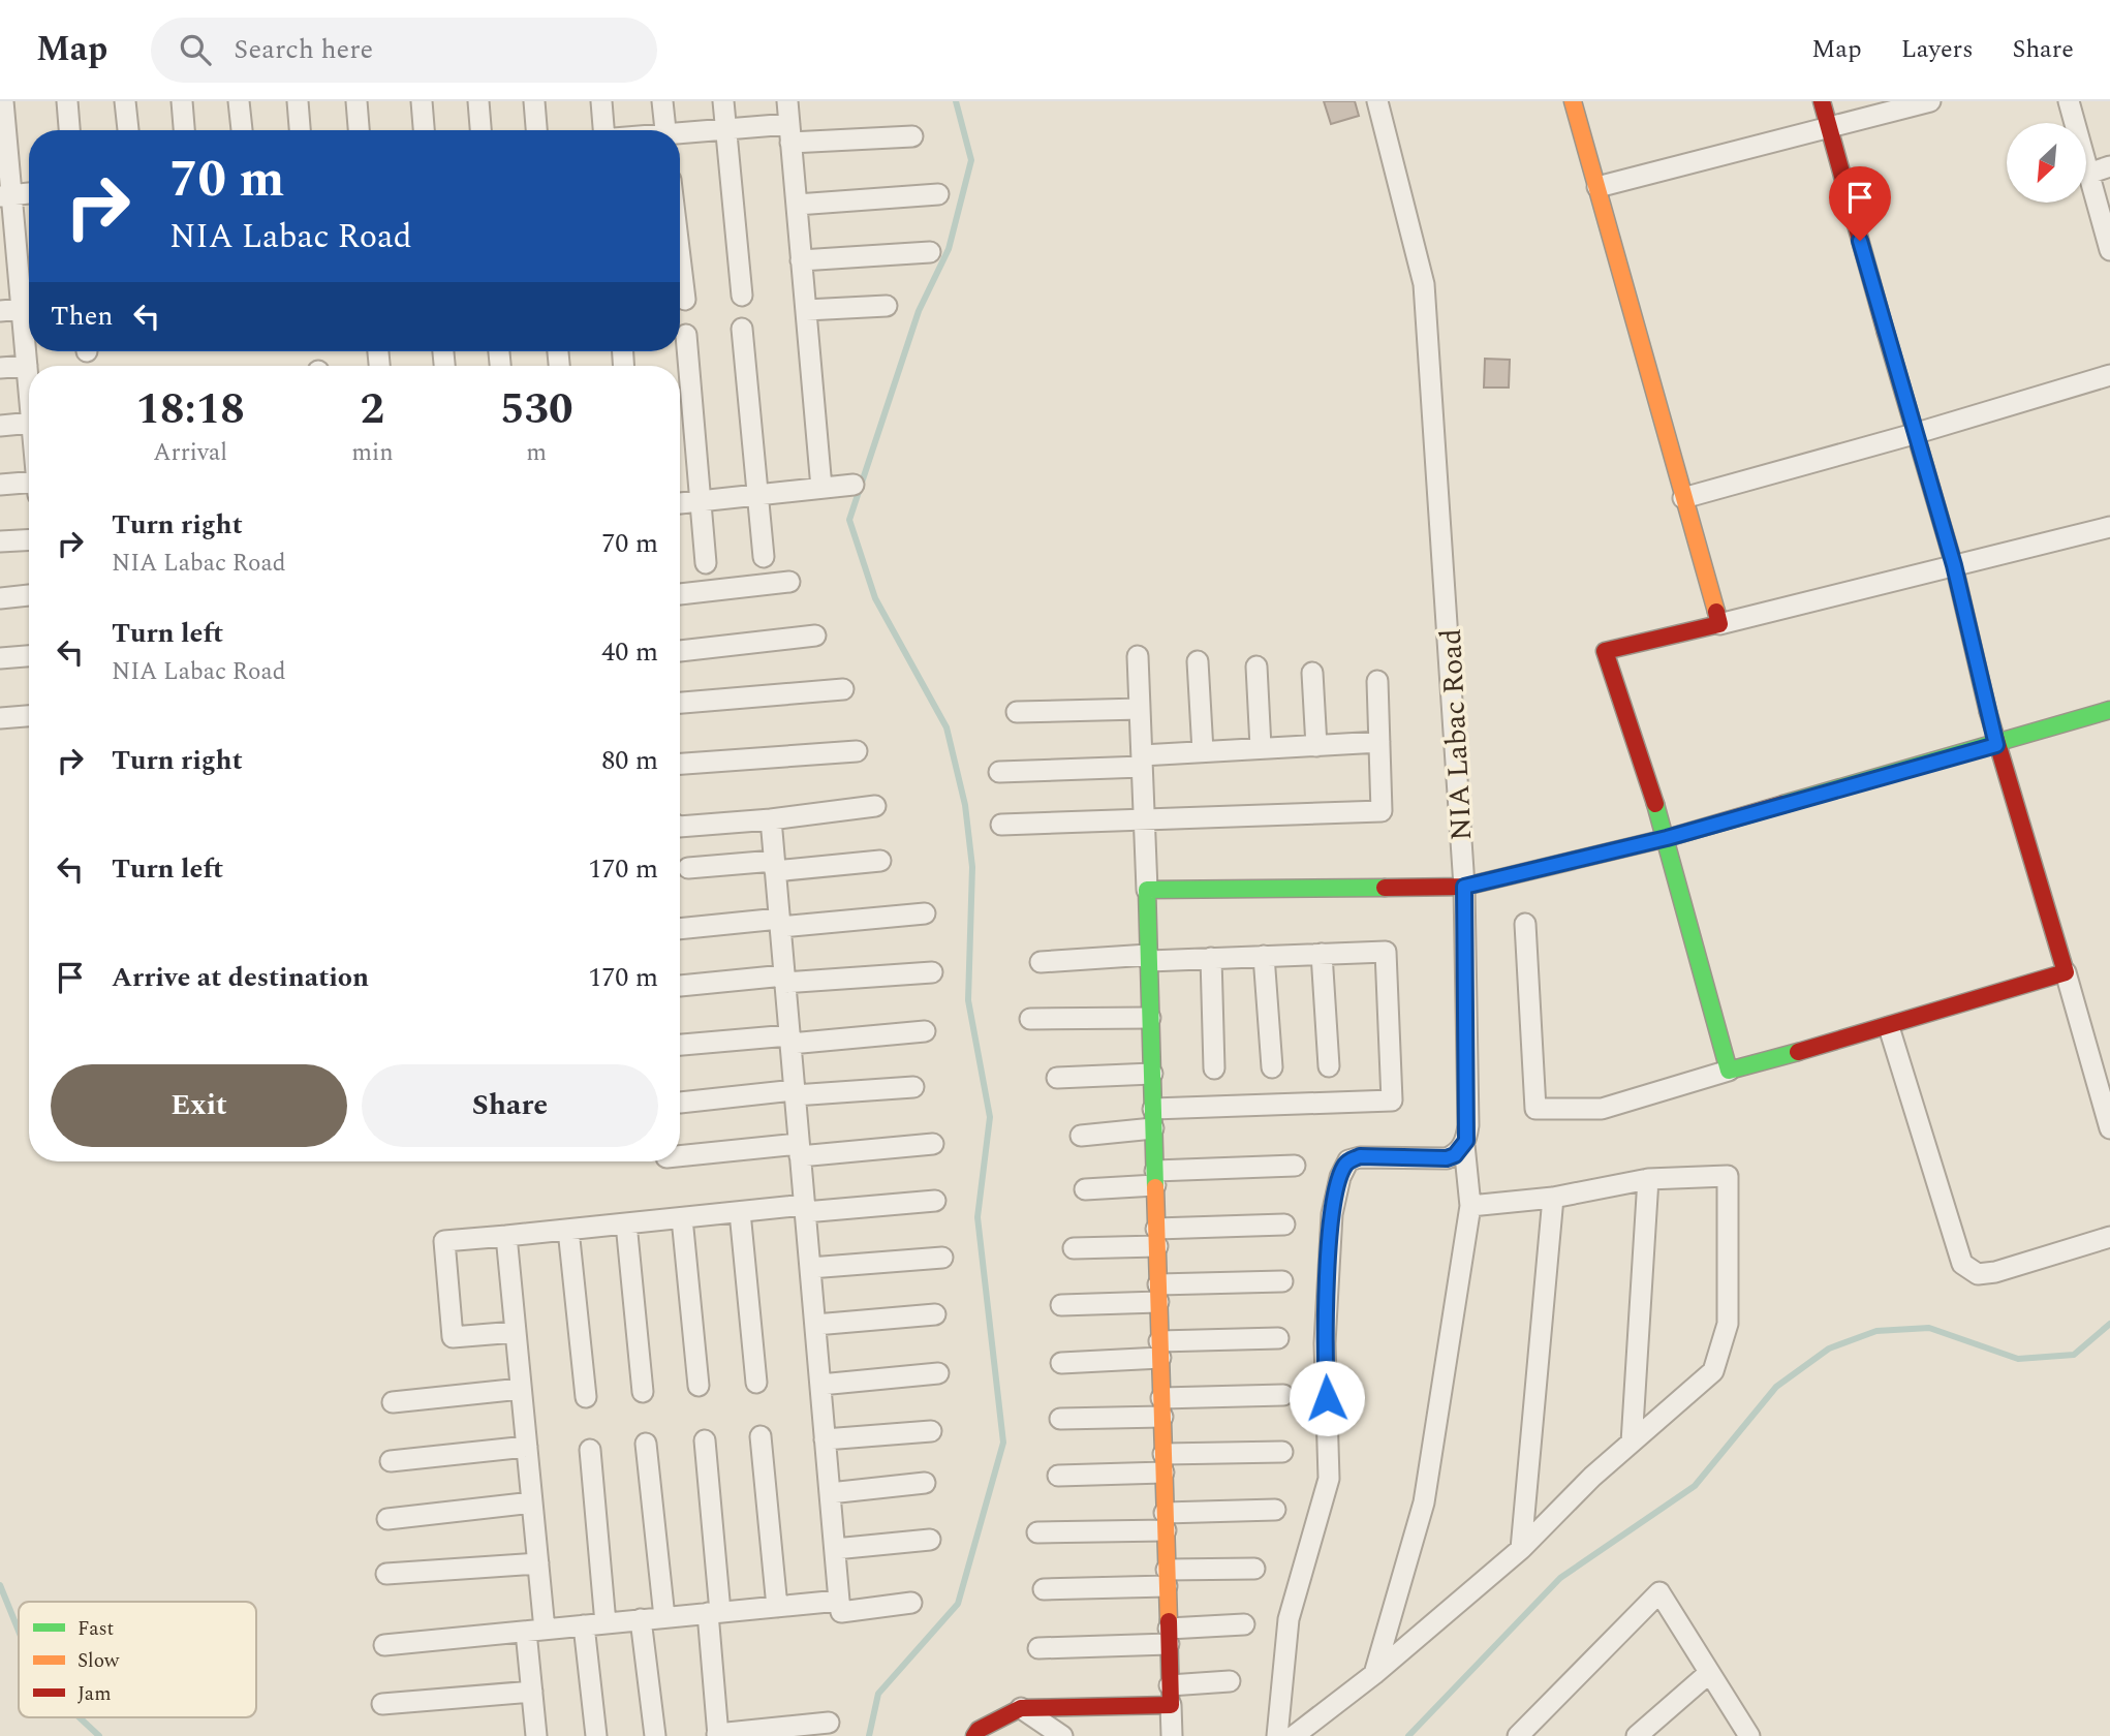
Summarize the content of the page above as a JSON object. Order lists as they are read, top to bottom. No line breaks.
{"streets":{"street":["NIA Labac Road"]},"legend":["Fast","Slow","Jam"],"north":"bottom left","page":{"header":"Map","search":"Search here","nav":["Map","Layers","Share"],"turn":["70 m","NIA Labac Road"],"then":"Then","eta":["18:18","Arrival","2","min","530","m"],"list":[{"name":"Turn right","note":"NIA Labac Road","value":"70 m"},{"name":"Turn left","note":"NIA Labac Road","value":"40 m"},{"name":"Turn right","value":"80 m"},{"name":"Turn left","value":"170 m"},{"name":"Arrive at destination","value":"170 m"}],"buttons":["Exit","Share"]}}
